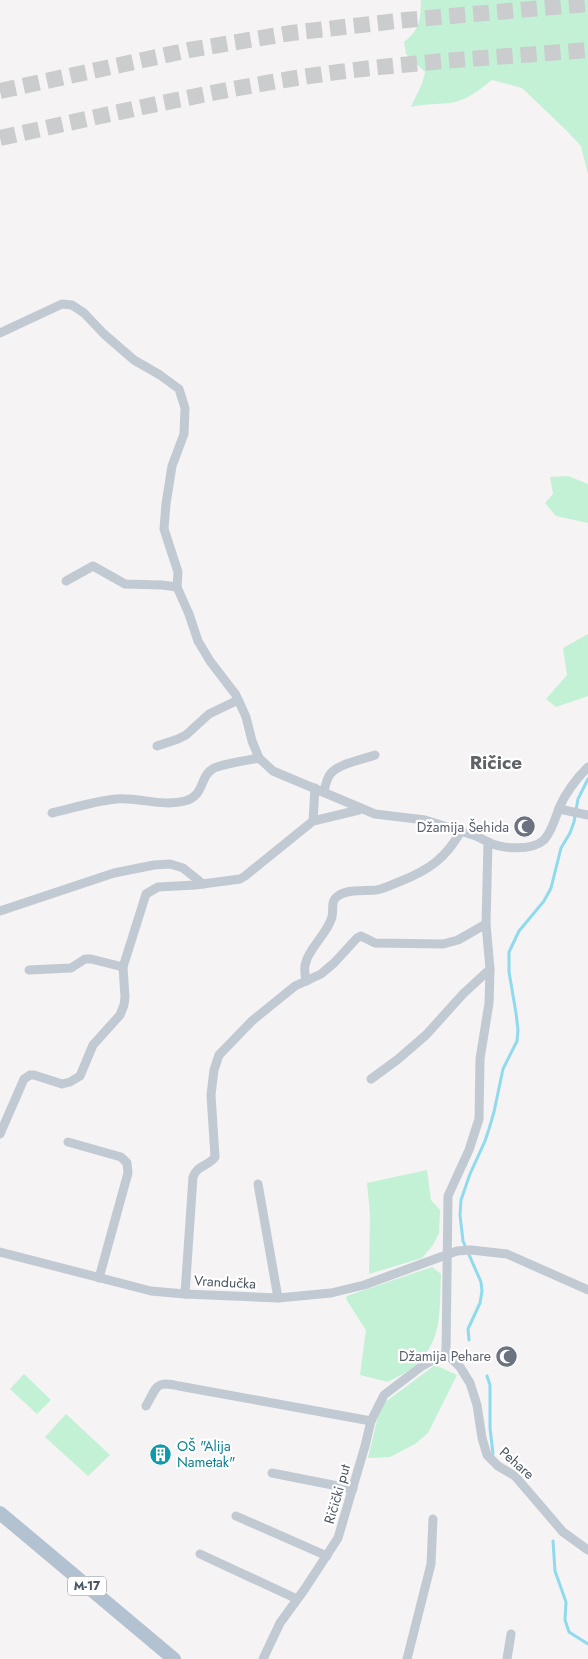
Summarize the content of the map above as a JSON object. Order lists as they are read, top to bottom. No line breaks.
{"streets":{"main road":["M-17"],"street":["Vrandučka","Pehare","Ričički put"]},"crossings":[["Pehare","Ričički put"]],"districts":["Ričice"],"places":{"mosque":["Džamija Šehida","Džamija Pehare"],"building":["OŠ \"Alija Nametak\""]}}
